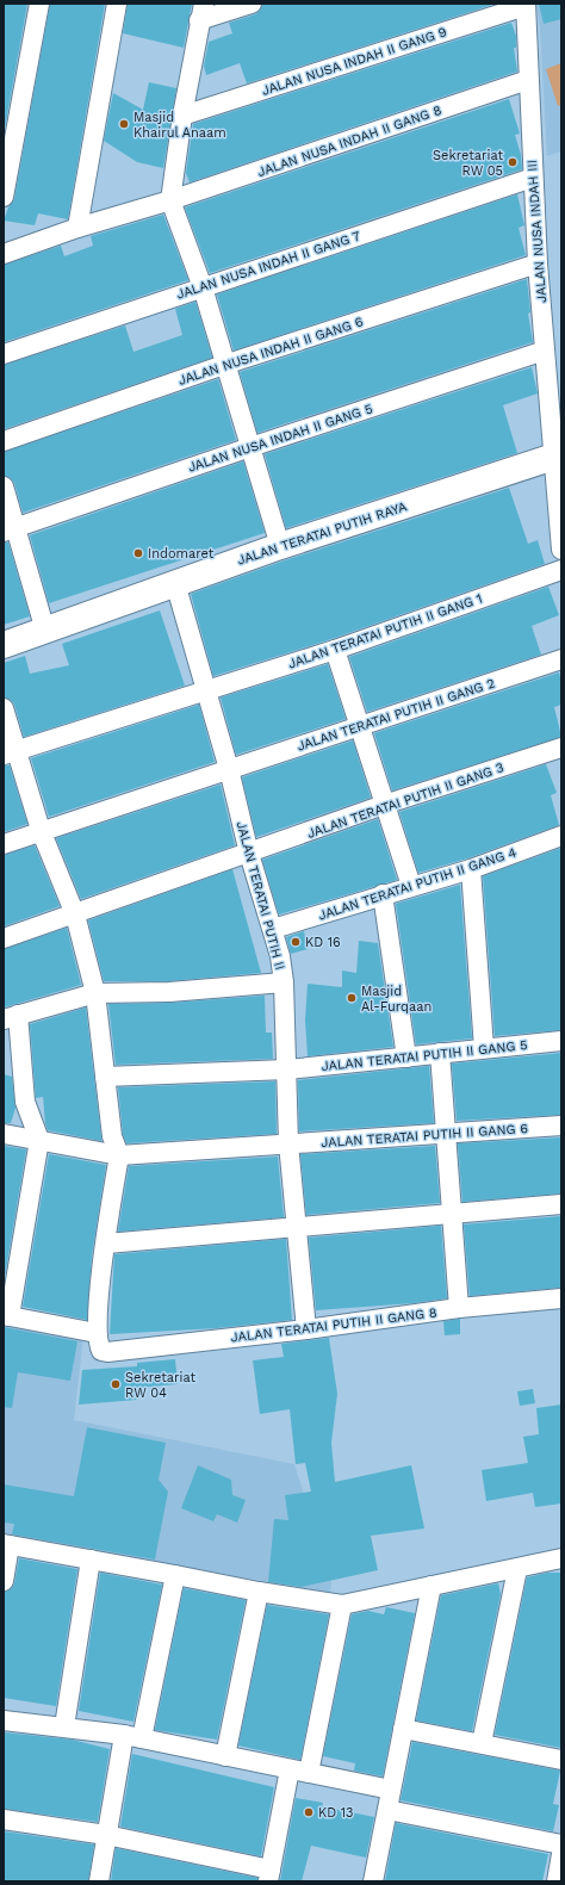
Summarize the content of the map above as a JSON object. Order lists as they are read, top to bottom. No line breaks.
{"streets":{"street":["JALAN NUSA INDAH II GANG 9","JALAN NUSA INDAH II GANG 8","JALAN NUSA INDAH III","JALAN NUSA INDAH II GANG 7","JALAN NUSA INDAH II GANG 6","JALAN NUSA INDAH II GANG 5","JALAN TERATAI PUTIH RAYA","JALAN TERATAI PUTIH II GANG 1","JALAN TERATAI PUTIH II GANG 2","JALAN TERATAI PUTIH II GANG 3","JALAN TERATAI PUTIH II GANG 4","JALAN TERATAI PUTIH II","JALAN TERATAI PUTIH II GANG 5","JALAN TERATAI PUTIH II GANG 6","JALAN TERATAI PUTIH II GANG 8"]},"crossings":[["JALAN NUSA INDAH II GANG 9","JALAN NUSA INDAH III"],["JALAN NUSA INDAH II GANG 8","JALAN NUSA INDAH III"],["JALAN NUSA INDAH III","JALAN NUSA INDAH II GANG 7"],["JALAN NUSA INDAH III","JALAN NUSA INDAH II GANG 6"],["JALAN NUSA INDAH III","JALAN NUSA INDAH II GANG 5"],["JALAN NUSA INDAH III","JALAN TERATAI PUTIH RAYA"],["JALAN TERATAI PUTIH RAYA","JALAN TERATAI PUTIH II"],["JALAN TERATAI PUTIH II GANG 1","JALAN TERATAI PUTIH II"],["JALAN TERATAI PUTIH II GANG 2","JALAN TERATAI PUTIH II"],["JALAN TERATAI PUTIH II GANG 3","JALAN TERATAI PUTIH II"],["JALAN TERATAI PUTIH II GANG 4","JALAN TERATAI PUTIH II"],["JALAN TERATAI PUTIH II","JALAN TERATAI PUTIH II GANG 5"],["JALAN TERATAI PUTIH II","JALAN TERATAI PUTIH II GANG 6"],["JALAN TERATAI PUTIH II","JALAN TERATAI PUTIH II GANG 8"]],"places":["Masjid Khairul Anaam","Sekretariat RW 05","Indomaret","KD 16","Masjid Al-Furqaan","Sekretariat RW 04","KD 13"]}
